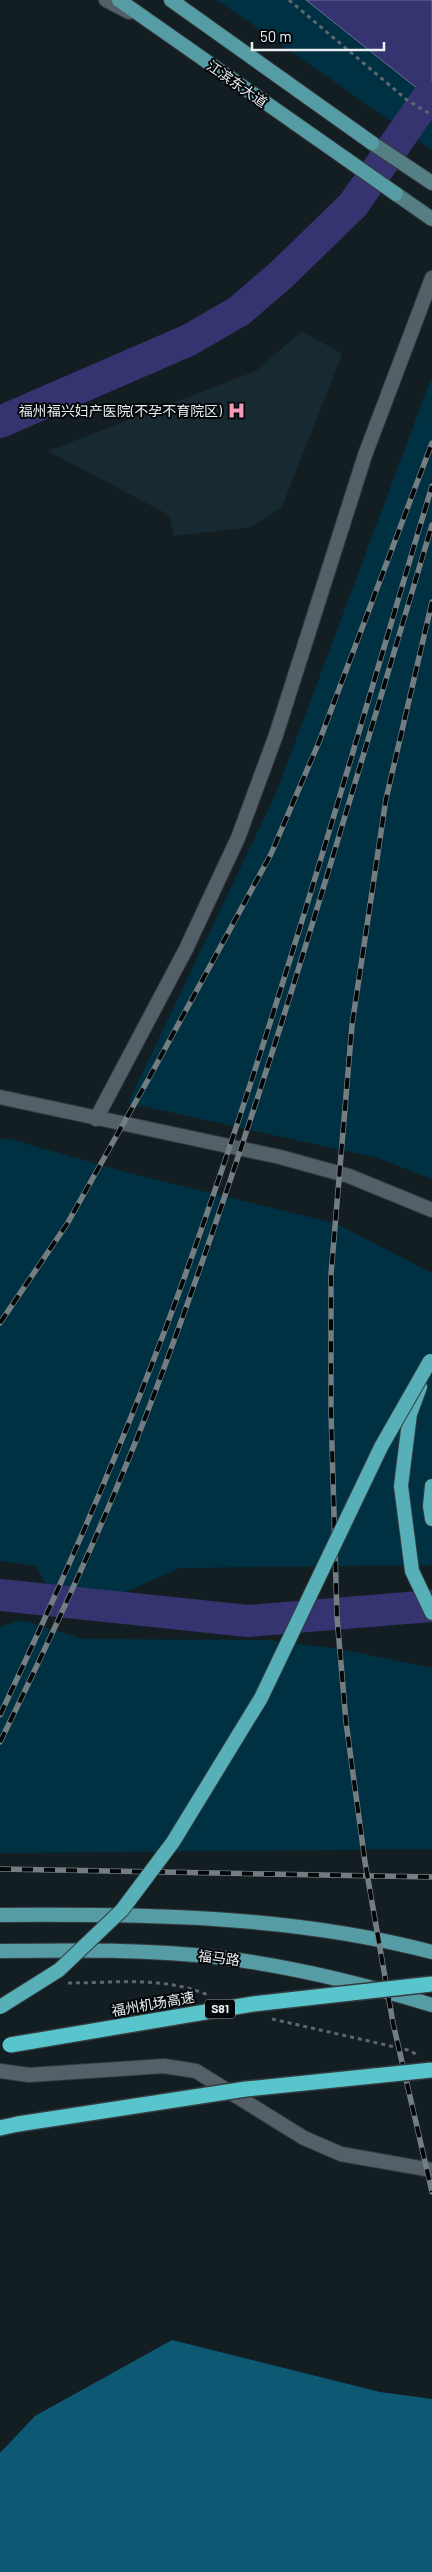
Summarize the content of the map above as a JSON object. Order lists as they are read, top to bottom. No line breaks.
{"streets":{"highway":["福州机场高速","S81"],"main road":["江滨东大道","福马路"]},"places":{"hospital":["福州福兴妇产医院(不孕不育院区)"]},"scale_bar":"50 m"}
